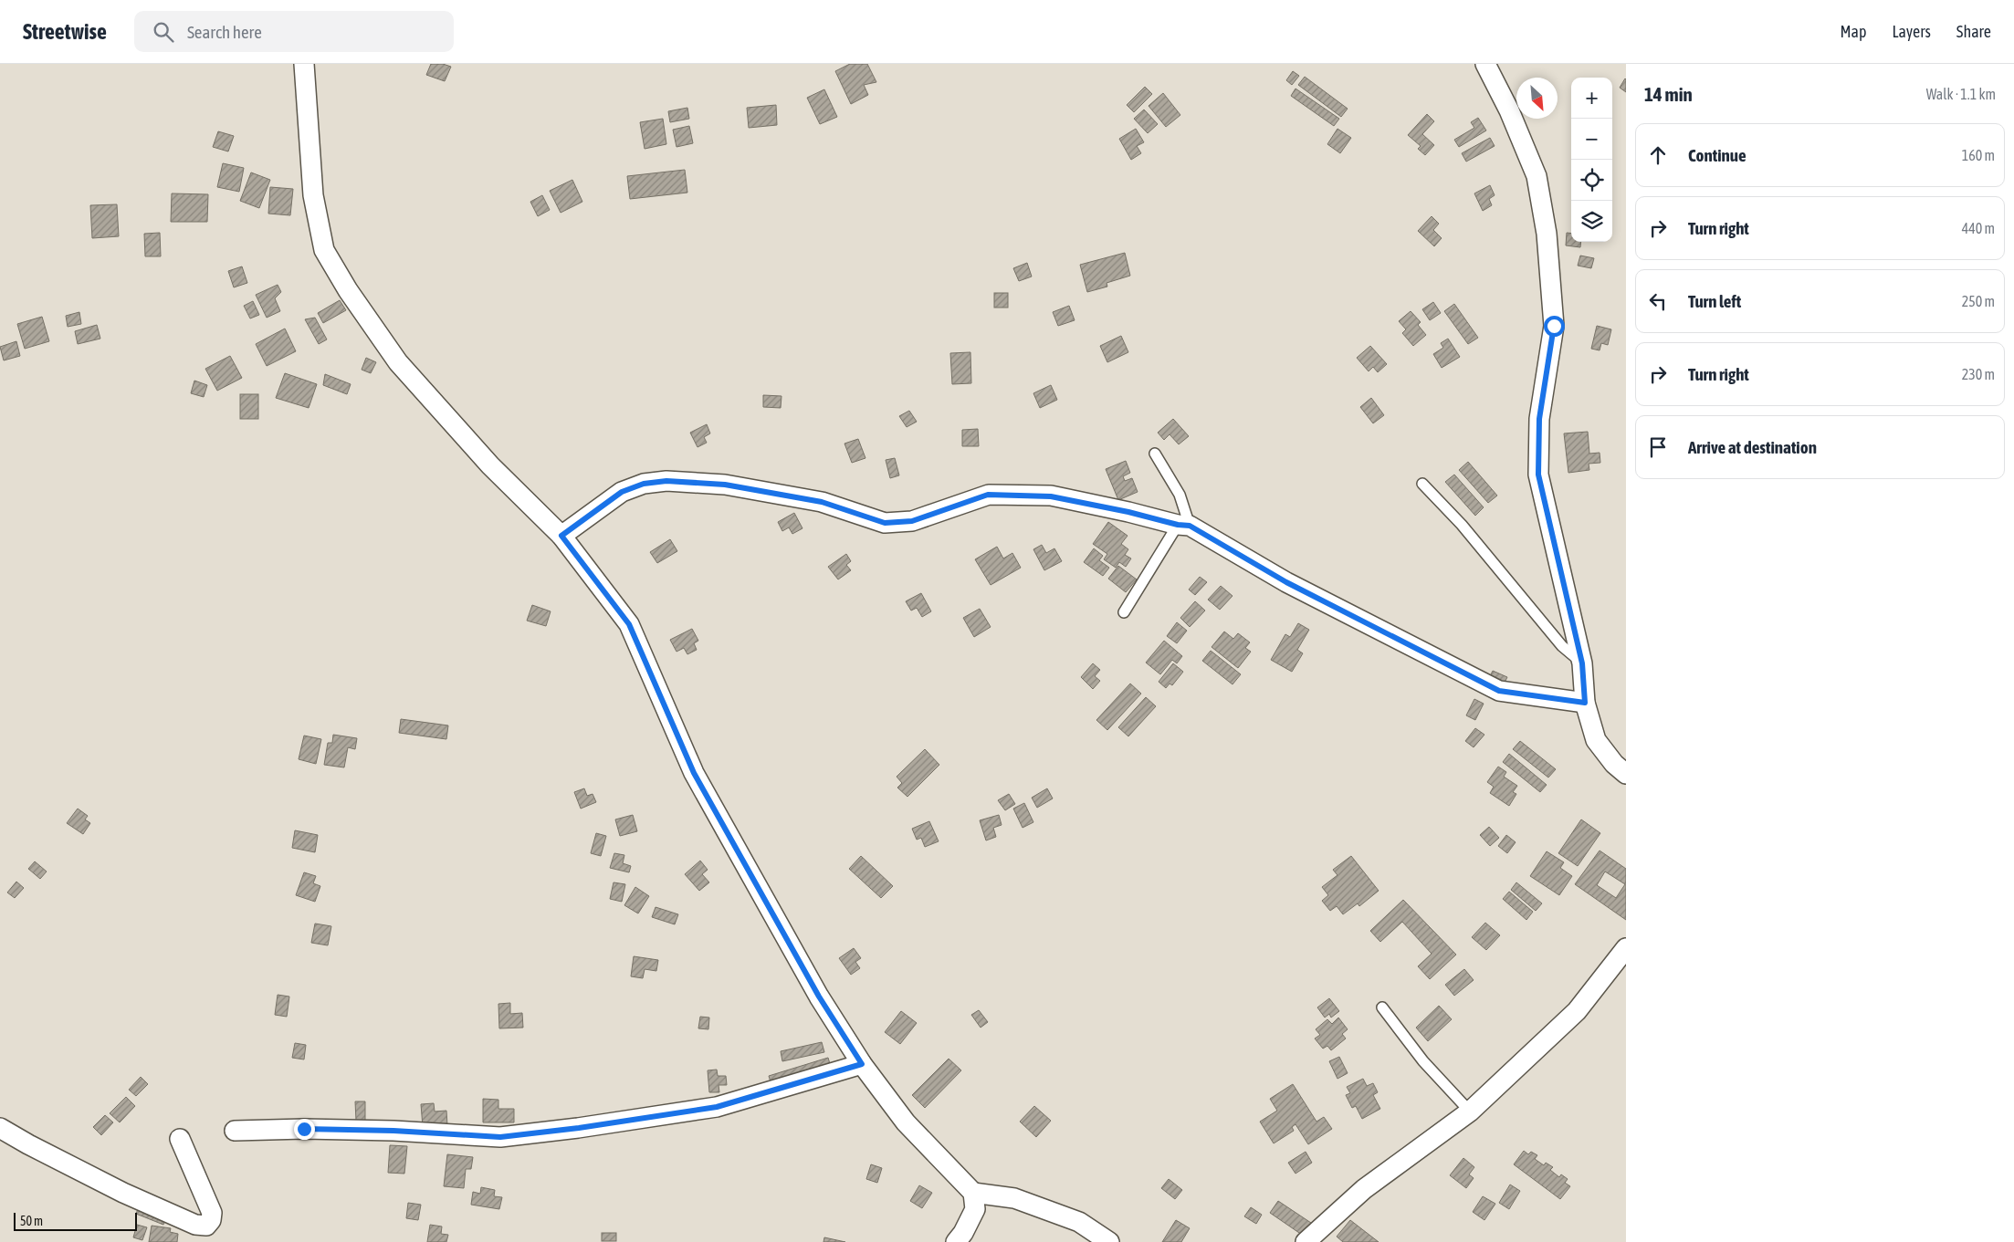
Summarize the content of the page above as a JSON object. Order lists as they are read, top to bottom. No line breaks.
{"scale_bar":"50 m","north":"bottom right","page":{"header":"Streetwise","search":"Search here","nav":["Map","Layers","Share"],"heading":["14 min","Walk · 1.1 km"],"map_buttons":["+","−"],"list":[["Continue","160 m"],["Turn right","440 m"],["Turn left","250 m"],["Turn right","230 m"],"Arrive at destination"],"scale":"50 m"}}
